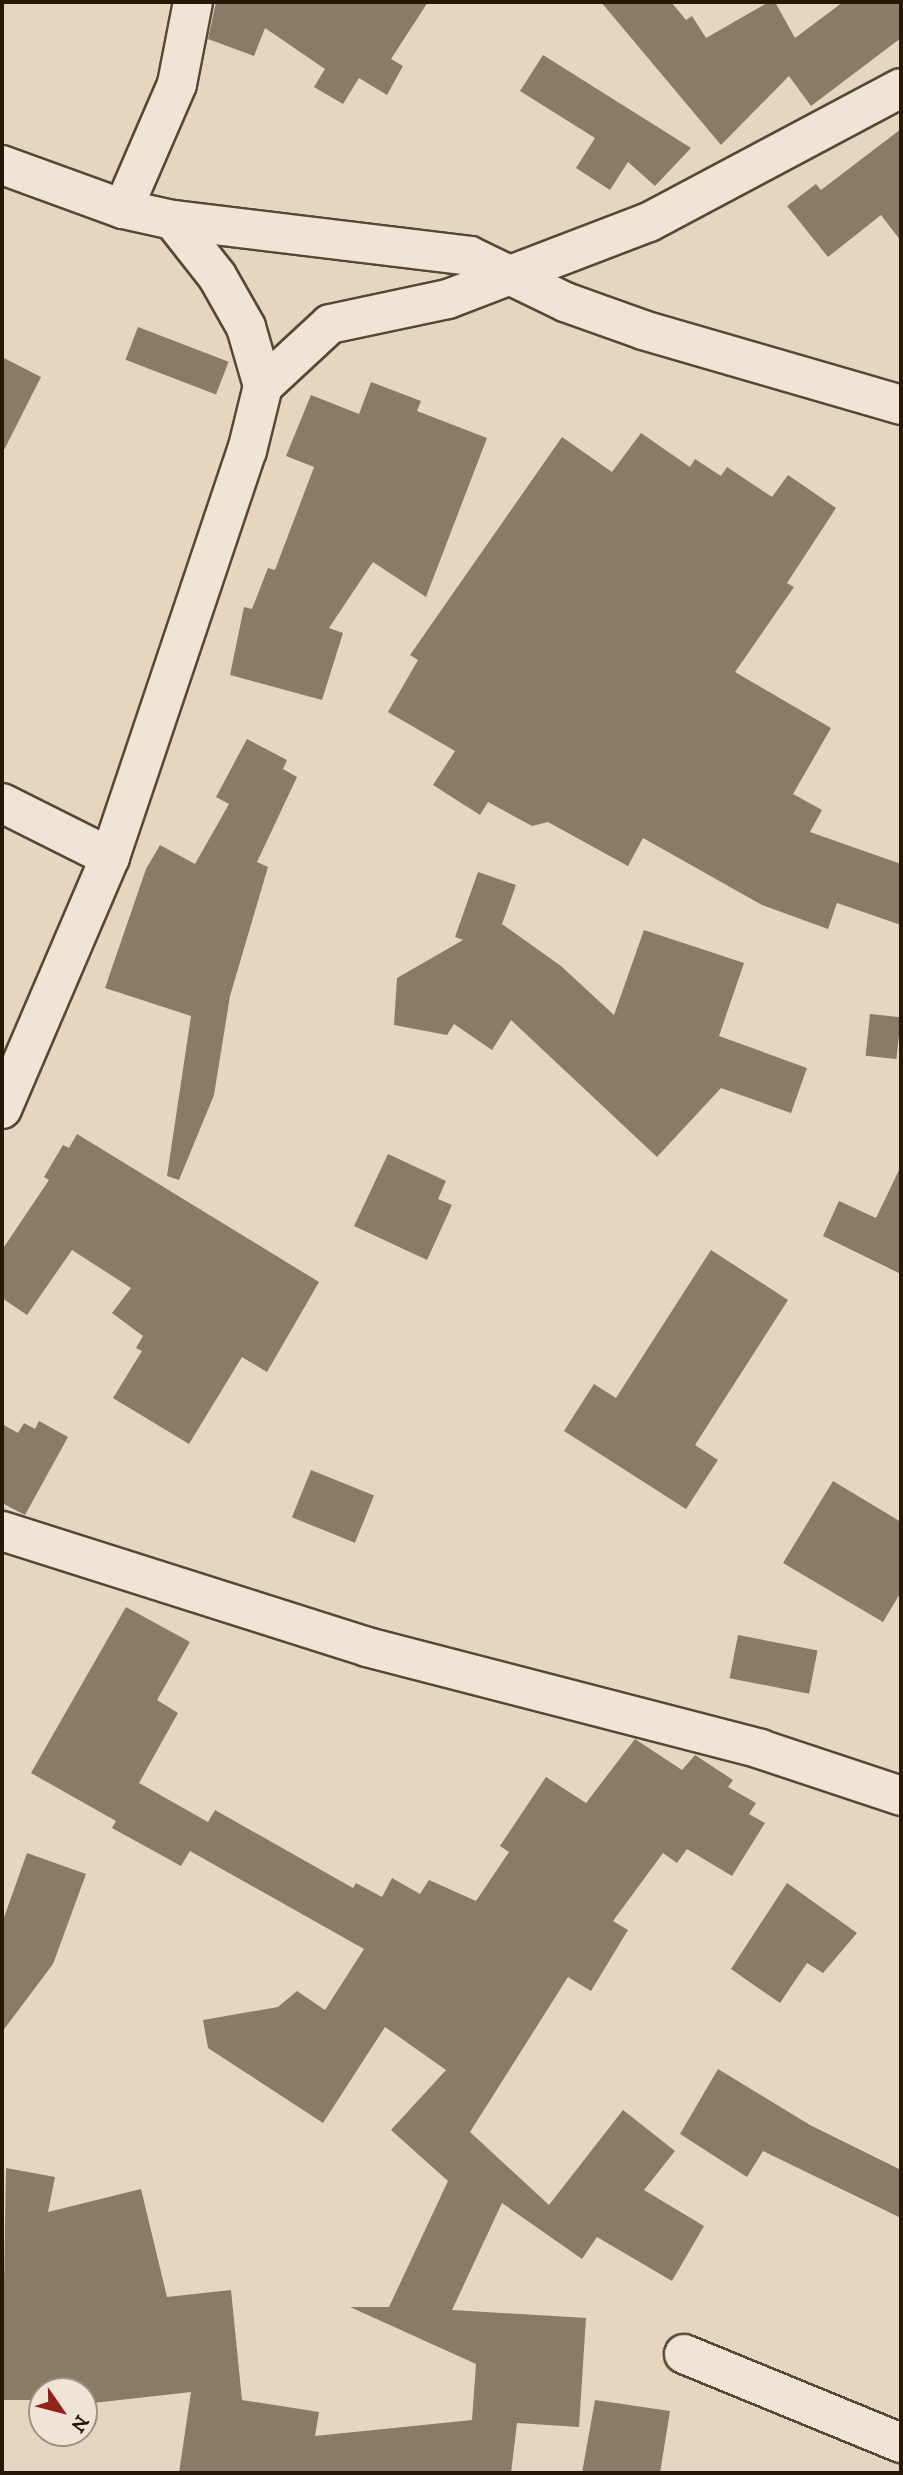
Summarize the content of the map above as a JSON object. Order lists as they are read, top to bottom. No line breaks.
{"north":"bottom right"}
